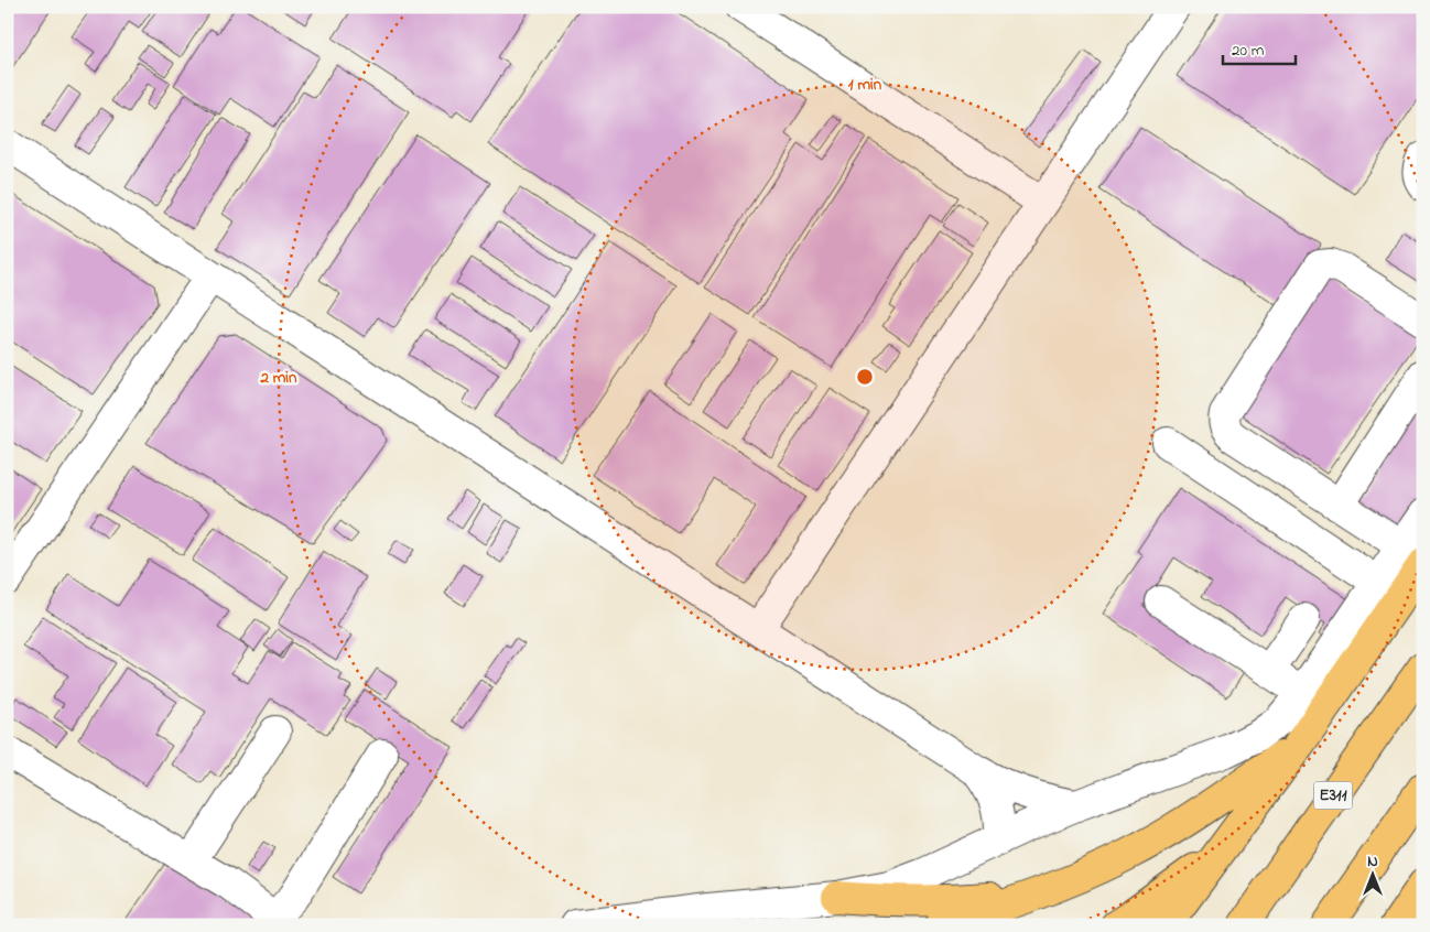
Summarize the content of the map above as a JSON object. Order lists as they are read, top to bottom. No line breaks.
{"streets":{"highway":["E311"]},"scale_bar":"20 m","north":"top","rings":["1 min","2 min"]}
